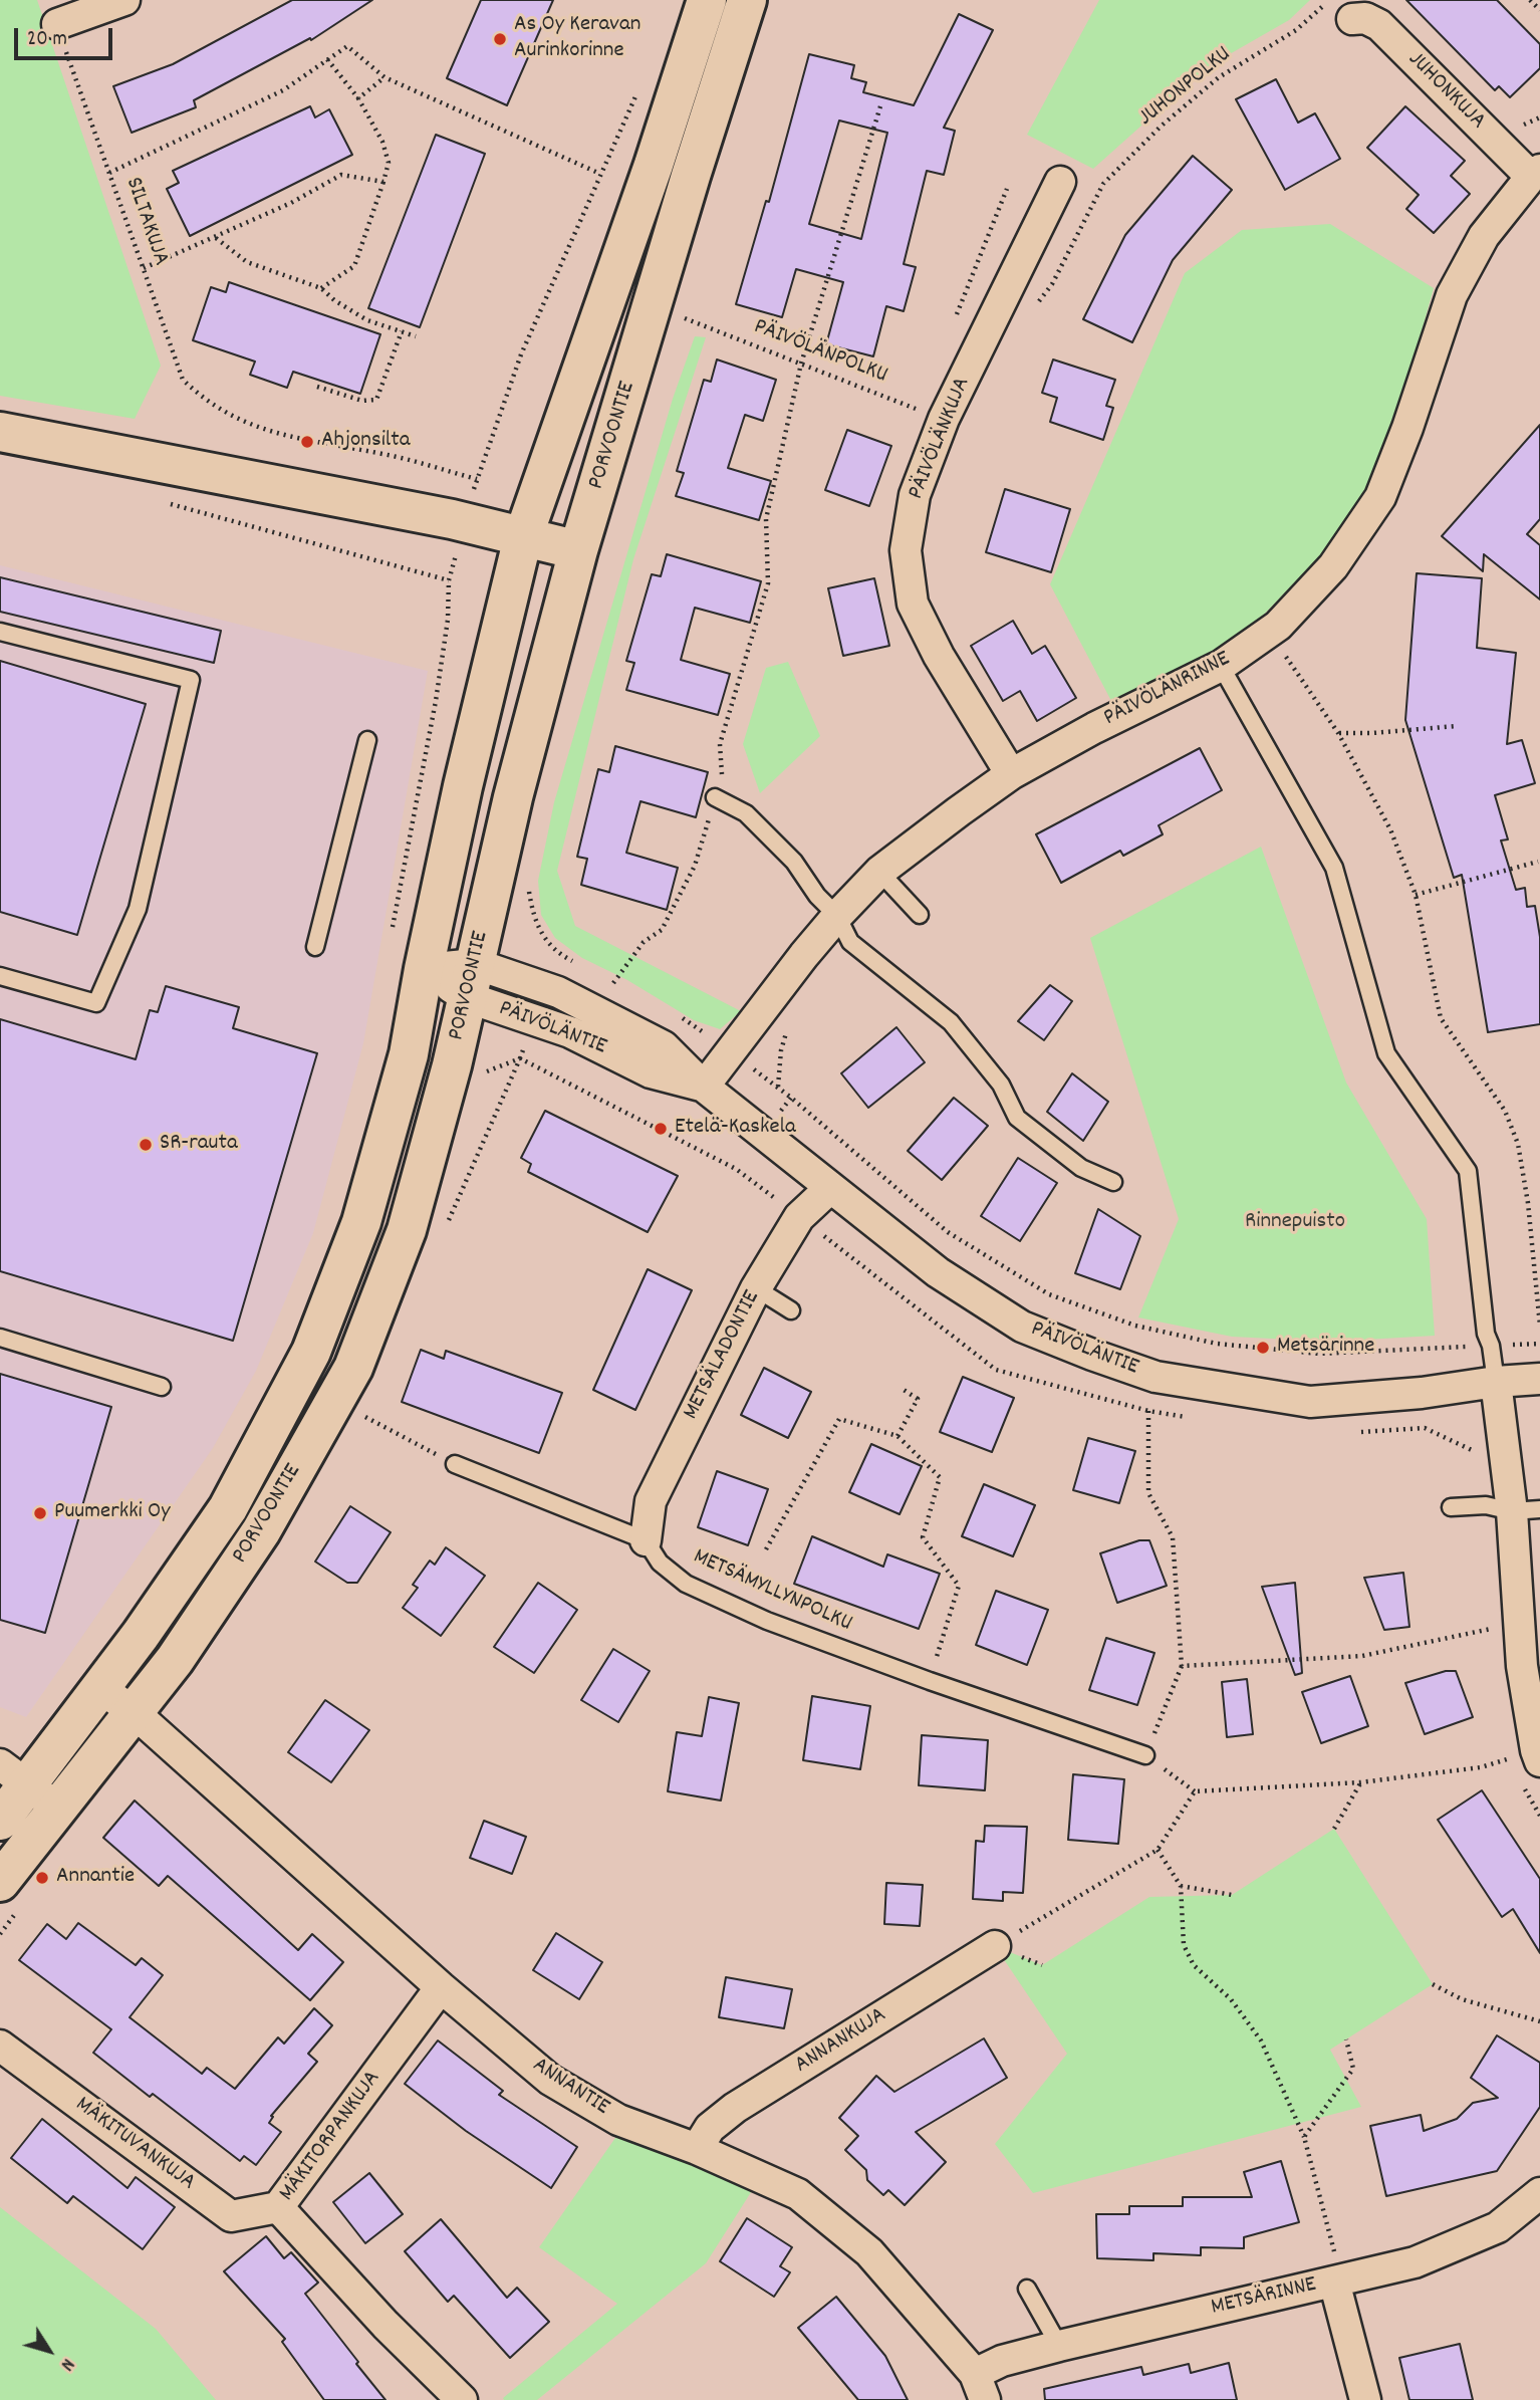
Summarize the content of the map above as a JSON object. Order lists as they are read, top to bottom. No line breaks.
{"streets":{"street":["JUHONKUJA","PORVOONTIE","PÄIVÖLÄNKUJA","PÄIVÖLÄNRINNE","PÄIVÖLÄNTIE","METSÄLADONTIE","ANNANKUJA","ANNANTIE","MÄKITORPANKUJA","MÄKITUVANKUJA","METSÄRINNE"],"lane":["METSÄMYLLYNPOLKU"],"path":["JUHONPOLKU","SILTAKUJA","PÄIVÖLÄNPOLKU"]},"crossings":[["JUHONKUJA","PÄIVÖLÄNRINNE"],["PÄIVÖLÄNPOLKU","PÄIVÖLÄNKUJA"],["PORVOONTIE","PÄIVÖLÄNTIE"],["PORVOONTIE","ANNANTIE"],["PÄIVÖLÄNKUJA","PÄIVÖLÄNRINNE"],["PÄIVÖLÄNRINNE","PÄIVÖLÄNTIE"],["PÄIVÖLÄNTIE","METSÄLADONTIE"],["METSÄLADONTIE","METSÄMYLLYNPOLKU"],["ANNANKUJA","ANNANTIE"],["ANNANTIE","MÄKITORPANKUJA"],["ANNANTIE","METSÄRINNE"],["MÄKITORPANKUJA","MÄKITUVANKUJA"]],"parks":["Rinnepuisto"],"places":["As Oy Keravan Aurinkorinne","Ahjonsilta","Etelä-Kaskela","SR-rauta","Metsärinne","Puumerkki Oy","Annantie"],"scale_bar":"20 m","north":"bottom right"}
